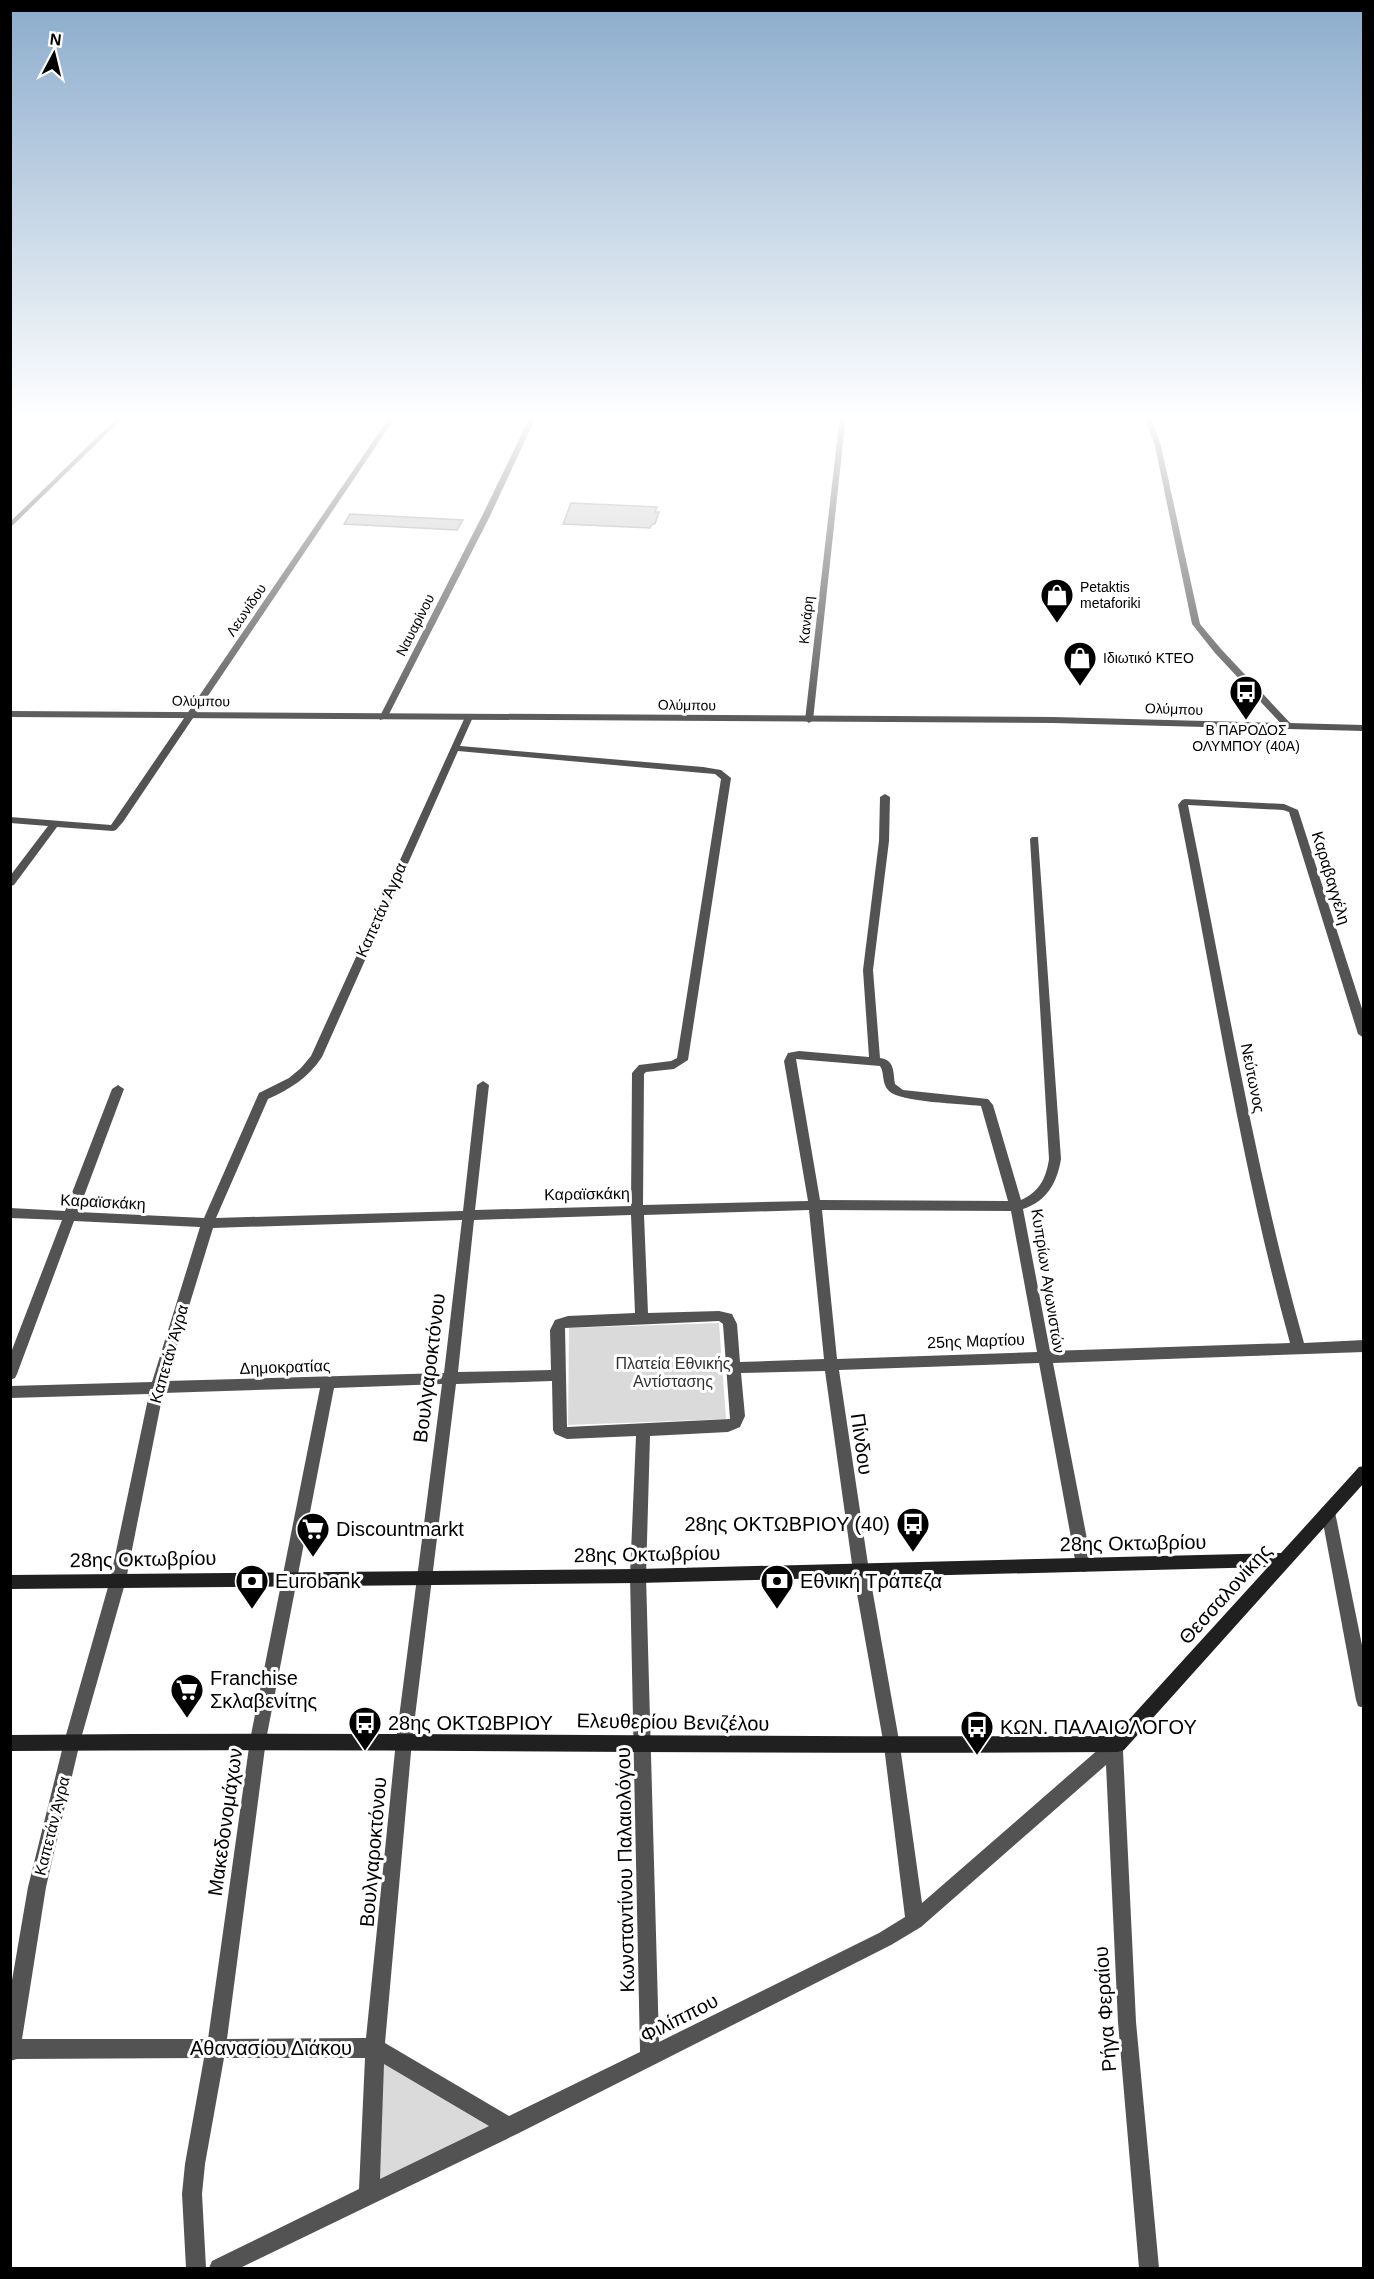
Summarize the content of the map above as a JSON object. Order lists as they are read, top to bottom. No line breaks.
{"streets":{"main road":["28ης Οκτωβρίου","Θεσσαλονίκης","Ελευθερίου Βενιζέλου"],"street":["Λεωνίδου","Κανάρη","Ναυαρίνου","Ολύμπου","Καραβαγγέλη","Καπετάν Άγρα","Νεύτωνος","Καραϊσκάκη","Κυπρίων Αγωνιστών","25ης Μαρτίου","Δημοκρατίας","Βουλγαροκτόνου","Πίνδου","Μακεδονομάχων","Κωνσταντίνου Παλαιολόγου","Ρήγα Φεραίου","Φιλίππου","Αθανασίου Διάκου"]},"crossings":[["Λεωνίδου","Ολύμπου"],["Κανάρη","Ολύμπου"],["Ναυαρίνου","Ολύμπου"],["Ολύμπου","Καπετάν Άγρα"],["Καραβαγγέλη","Νεύτωνος"],["Καπετάν Άγρα","Καραϊσκάκη"],["Καπετάν Άγρα","Δημοκρατίας"],["Καπετάν Άγρα","28ης Οκτωβρίου"],["Καπετάν Άγρα","Ελευθερίου Βενιζέλου"],["Καπετάν Άγρα","Αθανασίου Διάκου"],["Νεύτωνος","25ης Μαρτίου"],["Καραϊσκάκη","Κυπρίων Αγωνιστών"],["Καραϊσκάκη","Βουλγαροκτόνου"],["Καραϊσκάκη","Πίνδου"],["Κυπρίων Αγωνιστών","25ης Μαρτίου"],["Κυπρίων Αγωνιστών","28ης Οκτωβρίου"],["25ης Μαρτίου","Πίνδου"],["Δημοκρατίας","Βουλγαροκτόνου"],["Δημοκρατίας","Μακεδονομάχων"],["Βουλγαροκτόνου","28ης Οκτωβρίου"],["Βουλγαροκτόνου","Ελευθερίου Βενιζέλου"],["Βουλγαροκτόνου","Φιλίππου"],["Βουλγαροκτόνου","Αθανασίου Διάκου"],["Πίνδου","28ης Οκτωβρίου"],["Πίνδου","Ελευθερίου Βενιζέλου"],["Πίνδου","Φιλίππου"],["28ης Οκτωβρίου","Θεσσαλονίκης"],["28ης Οκτωβρίου","Μακεδονομάχων"],["28ης Οκτωβρίου","Κωνσταντίνου Παλαιολόγου"],["Θεσσαλονίκης","Ελευθερίου Βενιζέλου"],["Θεσσαλονίκης","Ρήγα Φεραίου"],["Θεσσαλονίκης","Φιλίππου"],["Ελευθερίου Βενιζέλου","Μακεδονομάχων"],["Ελευθερίου Βενιζέλου","Κωνσταντίνου Παλαιολόγου"],["Ελευθερίου Βενιζέλου","Ρήγα Φεραίου"],["Ελευθερίου Βενιζέλου","Φιλίππου"],["Μακεδονομάχων","Αθανασίου Διάκου"],["Κωνσταντίνου Παλαιολόγου","Φιλίππου"],["Ρήγα Φεραίου","Φιλίππου"],["Φιλίππου","Αθανασίου Διάκου"]],"parks":["Πλατεία Εθνικής Αντίστασης"],"places":{"shop":["Petaktis metaforiki","Ιδιωτικό ΚΤΕΟ"],"bus stop":["Β ΠΑΡΟΔΟΣ ΟΛΥΜΠΟΥ (40Α)","28ης ΟΚΤΩΒΡΙΟΥ (40)","28ης ΟΚΤΩΒΡΙΟΥ","ΚΩΝ. ΠΑΛΑΙΟΛΟΓΟΥ"],"supermarket":["Discountmarkt","Franchise Σκλαβενίτης"],"bank":["Eurobank","Εθνική Τράπεζα"]},"north":"top"}
